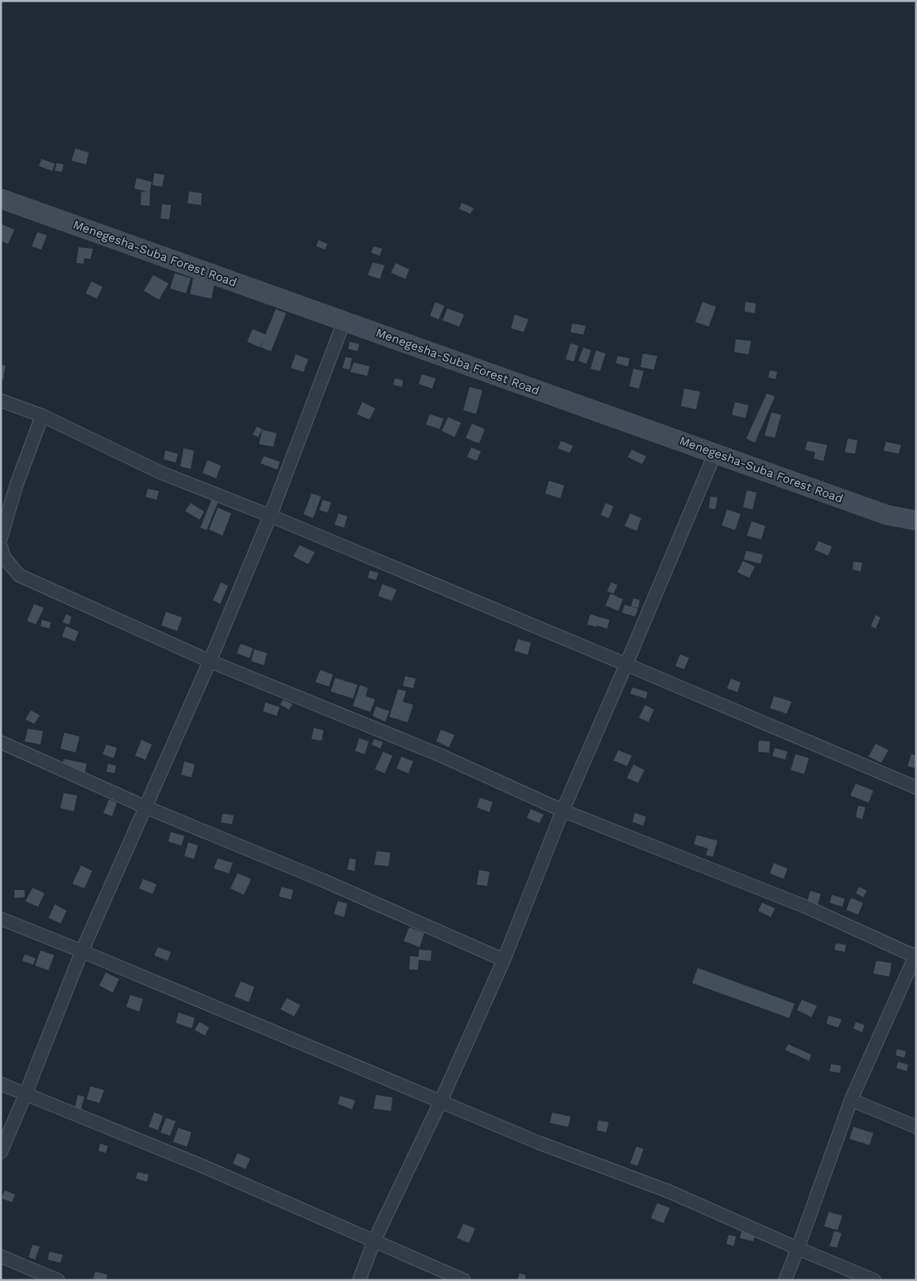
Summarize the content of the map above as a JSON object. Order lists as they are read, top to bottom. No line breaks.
{"streets":{"street":["Menegesha-Suba Forest Road"]}}
